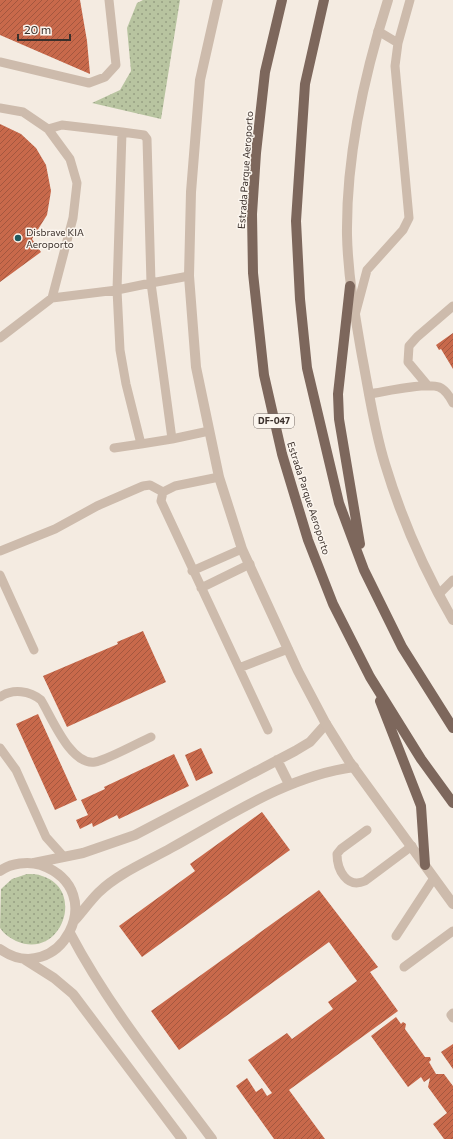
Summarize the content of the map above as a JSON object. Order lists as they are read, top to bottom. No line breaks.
{"streets":{"main road":["Estrada Parque Aeroporto","DF-047"]},"places":["Disbrave KIA Aeroporto"],"scale_bar":"20 m"}
